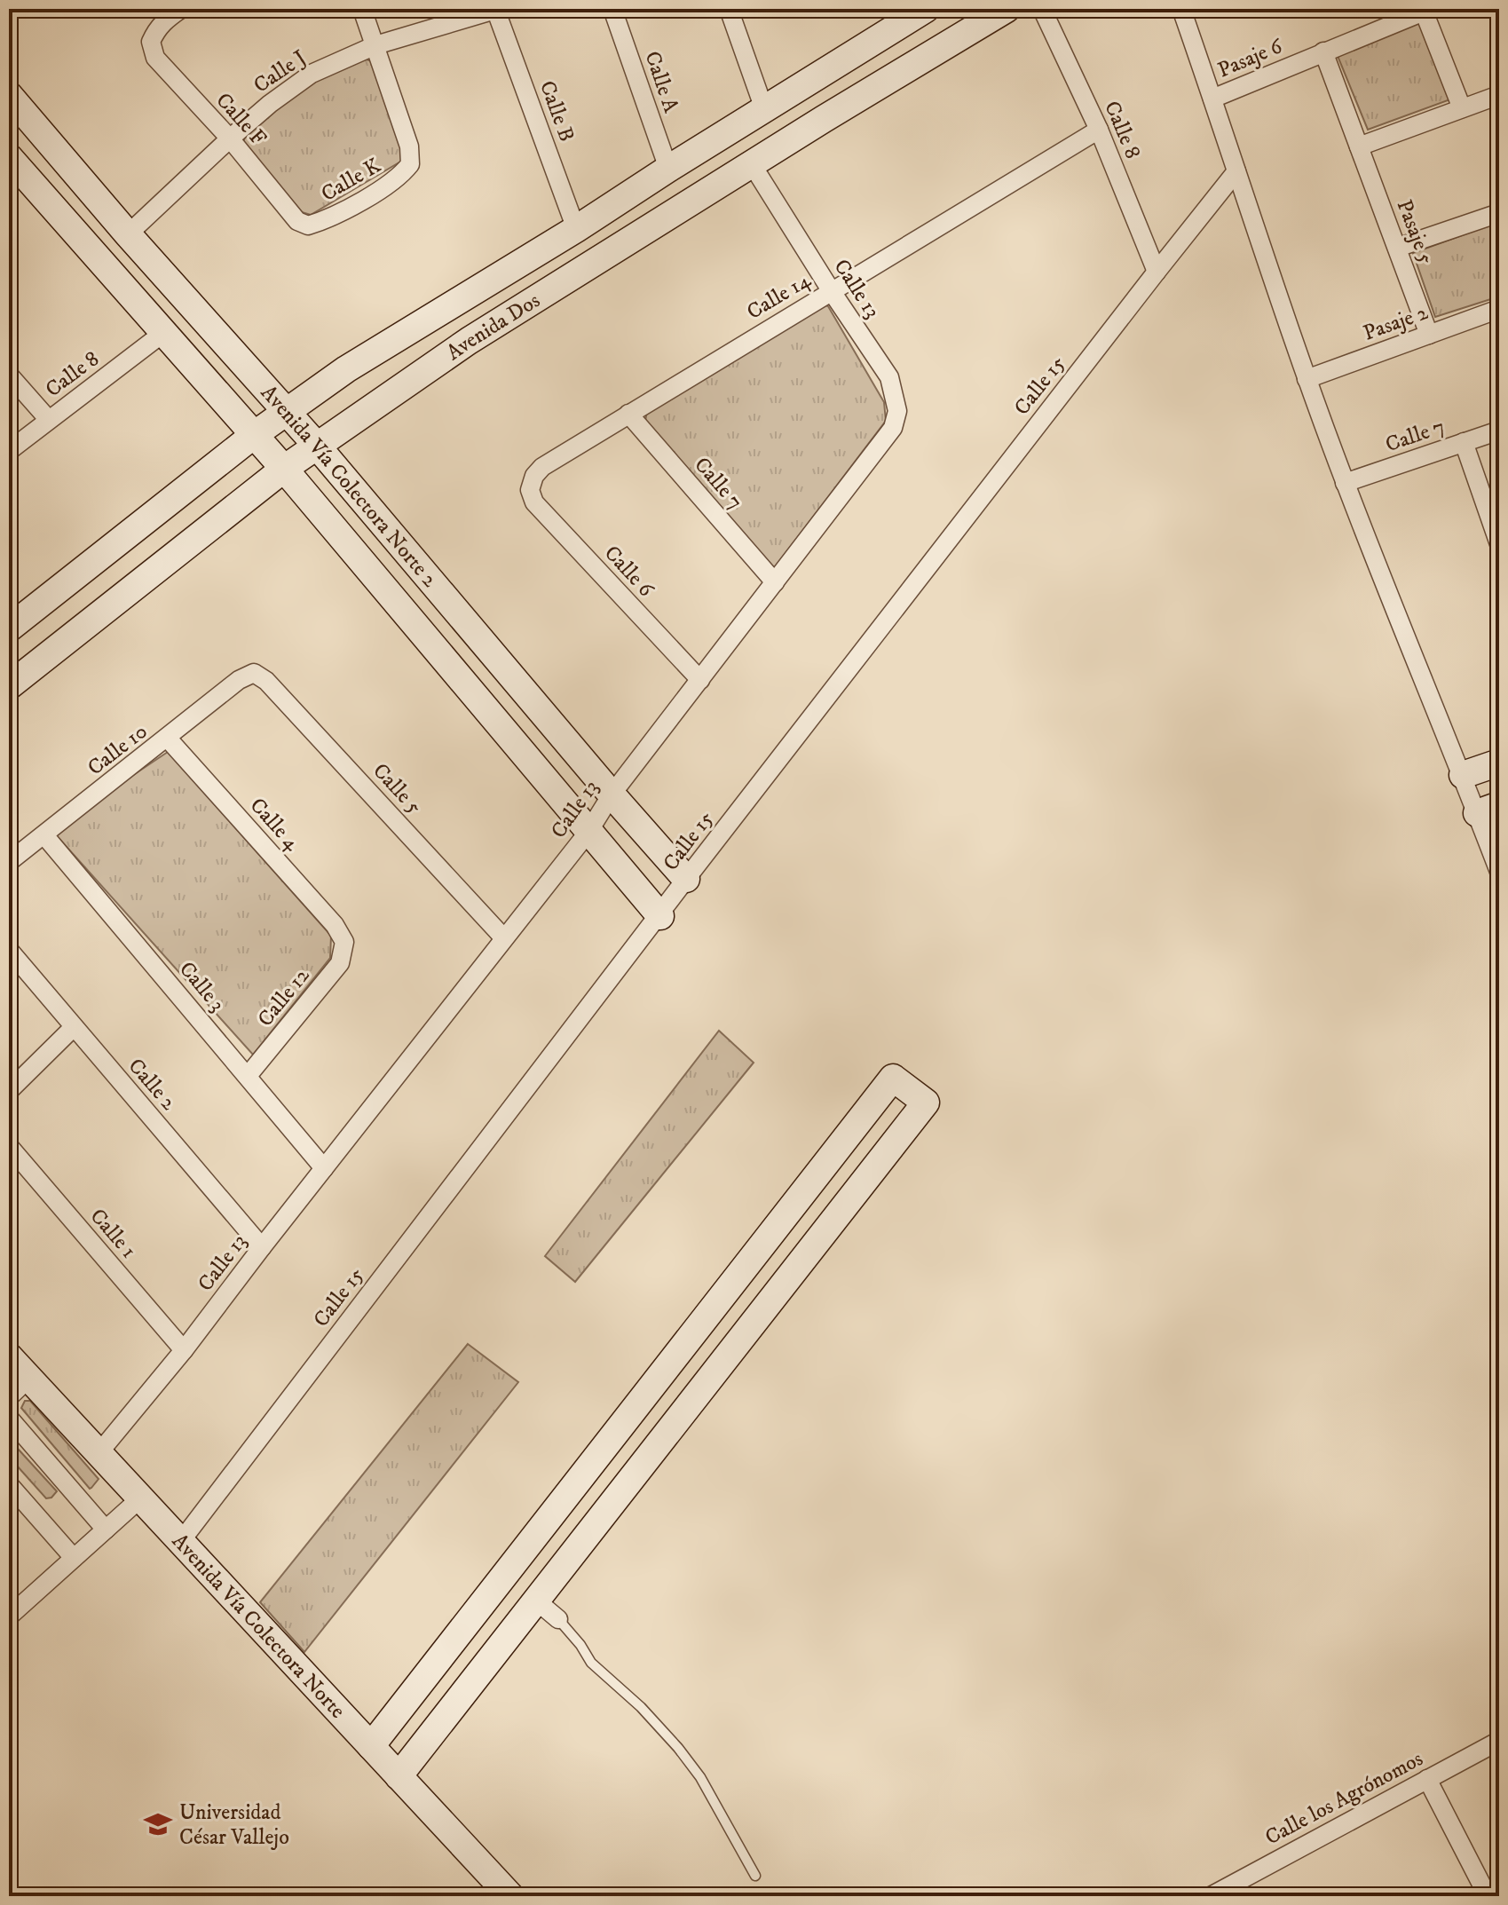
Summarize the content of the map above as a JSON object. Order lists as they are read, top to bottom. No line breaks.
{"streets":{"street":["Pasaje 6","Calle J","Calle A","Calle B","Calle F","Calle 8","Calle K","Pasaje 5","Calle 13","Calle 14","Pasaje 2","Avenida Dos","Calle 15","Calle 7","Avenida Vía Colectora Norte 2","Calle 6","Calle 10","Calle 5","Calle 4","Calle 3","Calle 12","Calle 2","Calle 1","Avenida Vía Colectora Norte","Calle los Agrónomos"]},"crossings":[["Pasaje 6","Pasaje 5"],["Calle J","Calle B"],["Calle J","Calle F"],["Calle J","Calle K"],["Calle J","Avenida Vía Colectora Norte 2"],["Calle A","Avenida Dos"],["Calle B","Avenida Dos"],["Calle F","Calle K"],["Calle 8","Calle 14"],["Calle 8","Calle 15"],["Calle 8","Avenida Vía Colectora Norte 2"],["Pasaje 5","Pasaje 2"],["Calle 13","Calle 14"],["Calle 13","Avenida Dos"],["Calle 13","Calle 7"],["Calle 13","Avenida Vía Colectora Norte 2"],["Calle 13","Calle 6"],["Calle 13","Calle 5"],["Calle 13","Calle 3"],["Calle 13","Calle 2"],["Calle 13","Calle 1"],["Calle 13","Avenida Vía Colectora Norte"],["Calle 14","Calle 7"],["Calle 14","Calle 6"],["Avenida Dos","Avenida Vía Colectora Norte 2"],["Calle 15","Avenida Vía Colectora Norte 2"],["Calle 15","Avenida Vía Colectora Norte"],["Calle 10","Calle 5"],["Calle 10","Calle 4"],["Calle 10","Calle 3"],["Calle 4","Calle 12"],["Calle 3","Calle 12"]],"places":{"school or university":["Universidad César Vallejo"]}}
